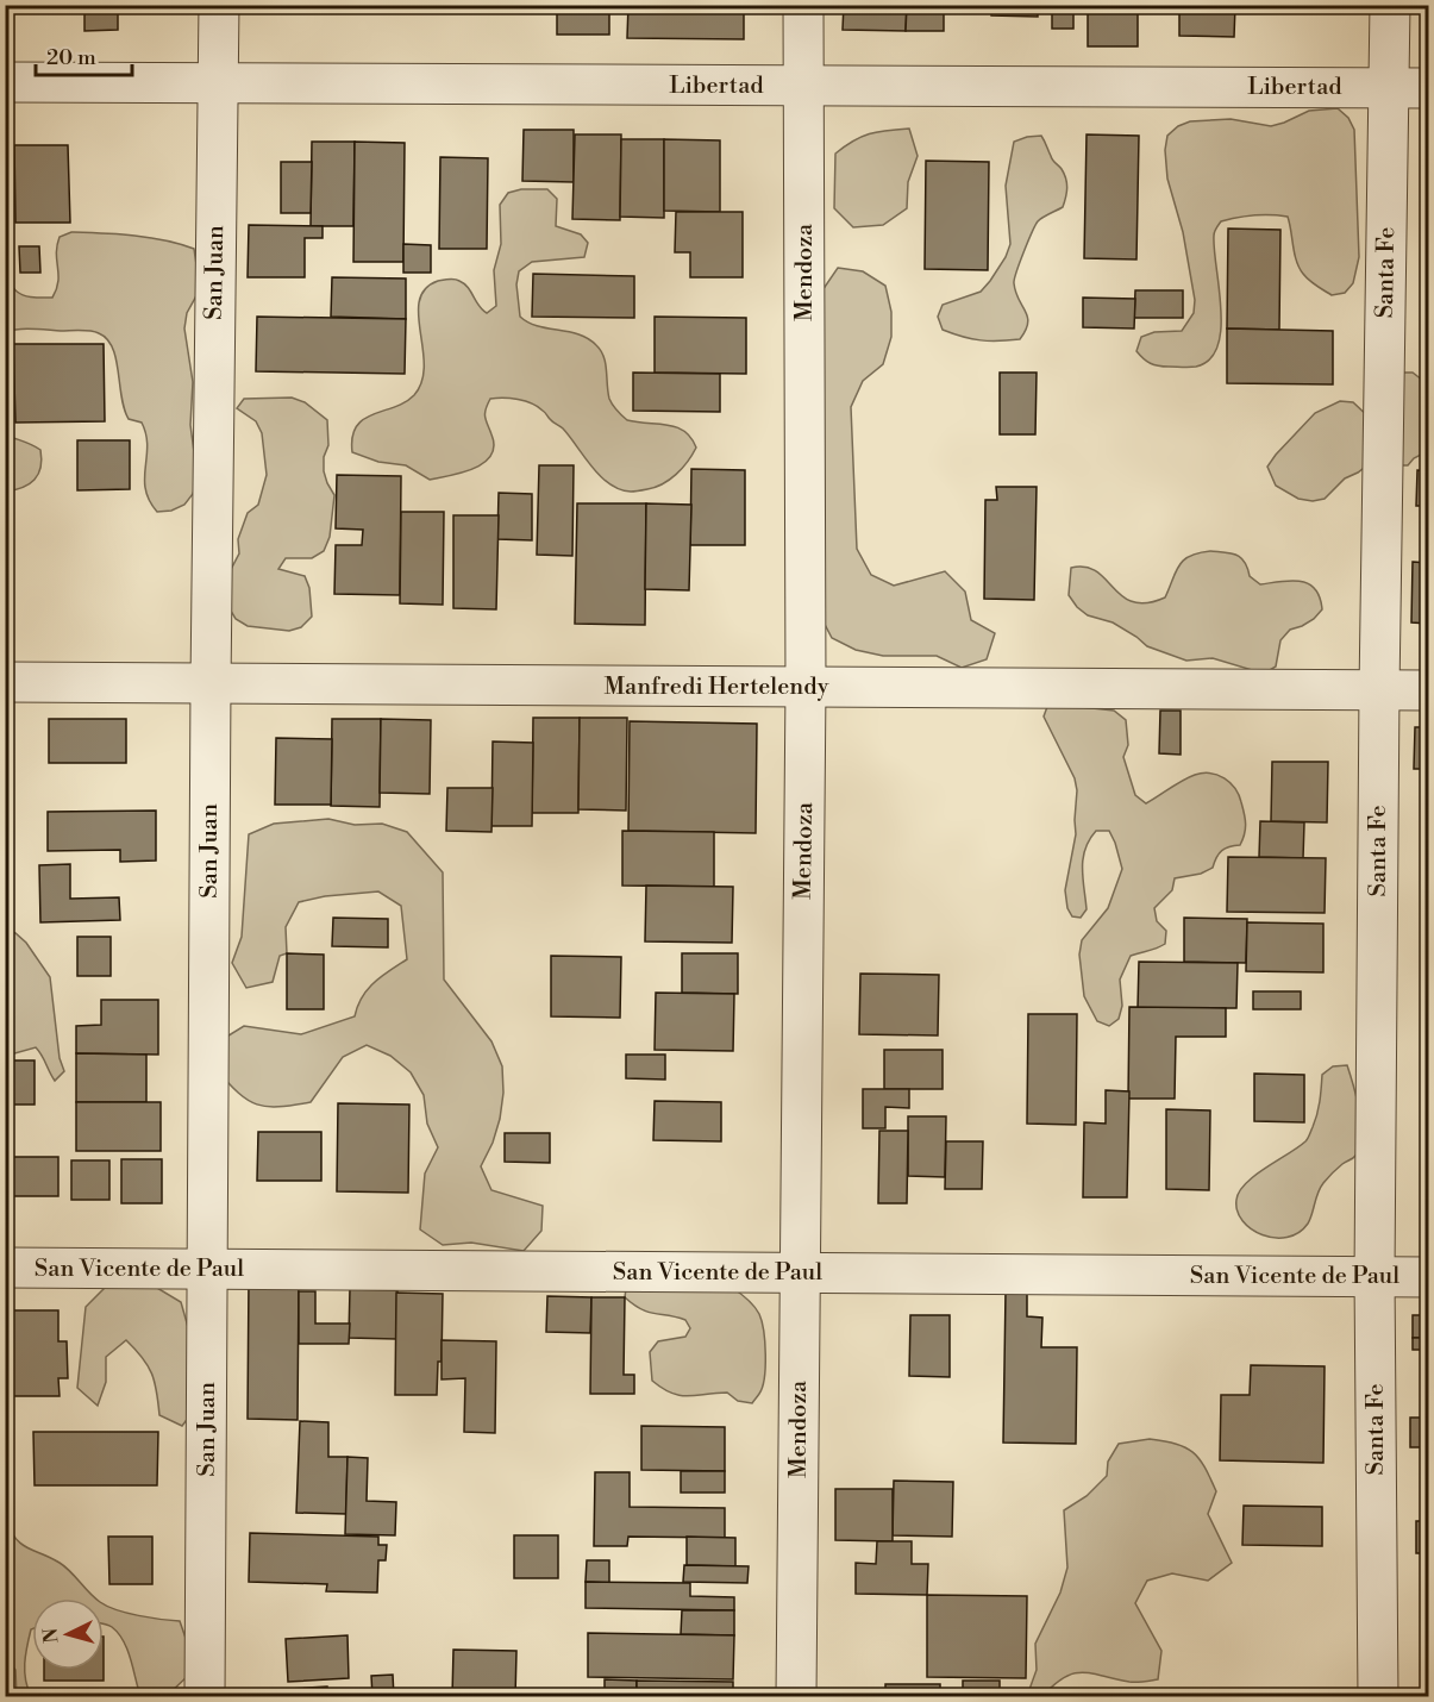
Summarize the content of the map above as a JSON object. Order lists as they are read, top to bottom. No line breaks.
{"streets":{"street":["Libertad","San Juan","Mendoza","Santa Fe","Manfredi Hertelendy","San Vicente de Paul"]},"crossings":[["Libertad","San Juan"],["Libertad","Mendoza"],["Libertad","Santa Fe"],["San Juan","Manfredi Hertelendy"],["San Juan","San Vicente de Paul"],["Mendoza","Manfredi Hertelendy"],["Mendoza","San Vicente de Paul"],["Santa Fe","Manfredi Hertelendy"],["Santa Fe","San Vicente de Paul"]],"scale_bar":"20 m","north":"left"}
